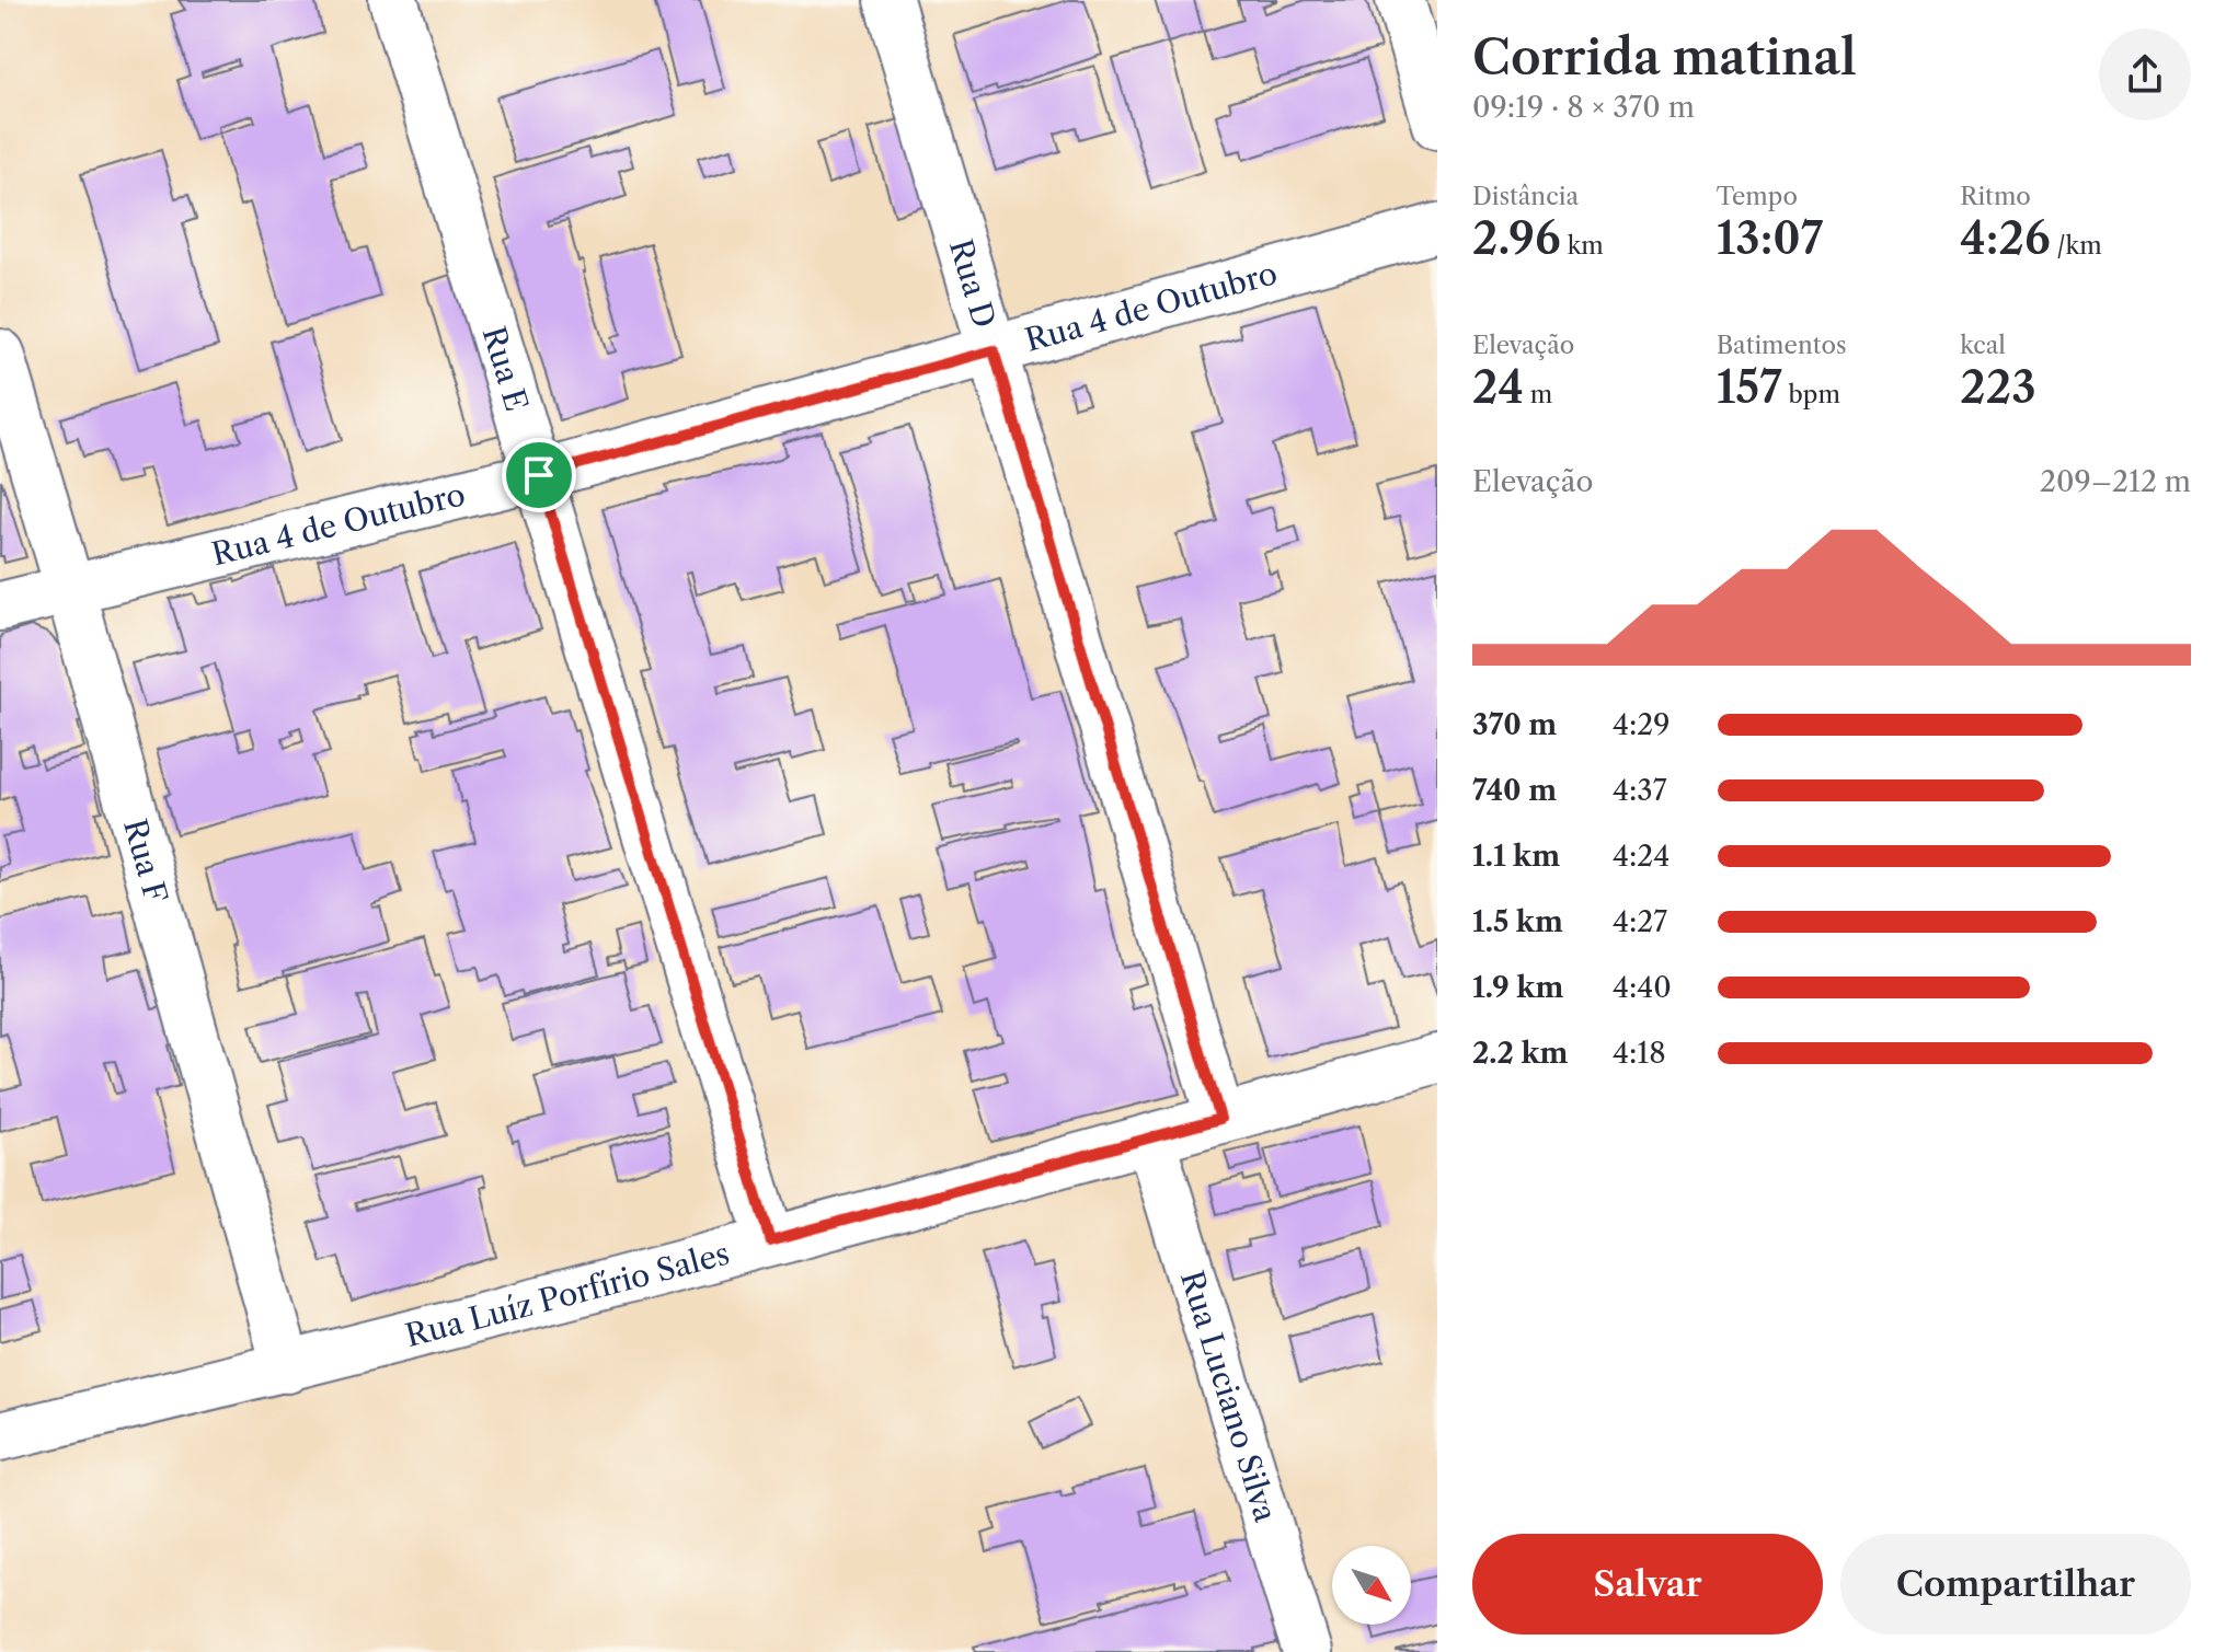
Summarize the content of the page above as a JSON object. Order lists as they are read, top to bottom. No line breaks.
{"streets":{"street":["Rua D","Rua 4 de Outubro","Rua E","Rua F","Rua Luíz Porfírio Sales","Rua Luciano Silva"]},"crossings":[["Rua D","Rua 4 de Outubro"],["Rua D","Rua Luíz Porfírio Sales"],["Rua 4 de Outubro","Rua E"],["Rua 4 de Outubro","Rua F"],["Rua E","Rua Luíz Porfírio Sales"],["Rua F","Rua Luíz Porfírio Sales"],["Rua Luíz Porfírio Sales","Rua Luciano Silva"]],"north":"bottom right","page":{"heading":["Corrida matinal","09:19 · 8 × 370 m"],"stats":[["Distância","2.96 km"],["Tempo","13:07"],["Ritmo","4:26 /km"],["Elevação","24 m"],["Batimentos","157 bpm"],["kcal","223"]],"chart":["Elevação","209–212 m"],"list":[{"name":"370 m","note":"4:29"},{"name":"740 m","note":"4:37"},{"name":"1.1 km","note":"4:24"},{"name":"1.5 km","note":"4:27"},{"name":"1.9 km","note":"4:40"},{"name":"2.2 km","note":"4:18"}],"buttons":["Salvar","Compartilhar"]}}
